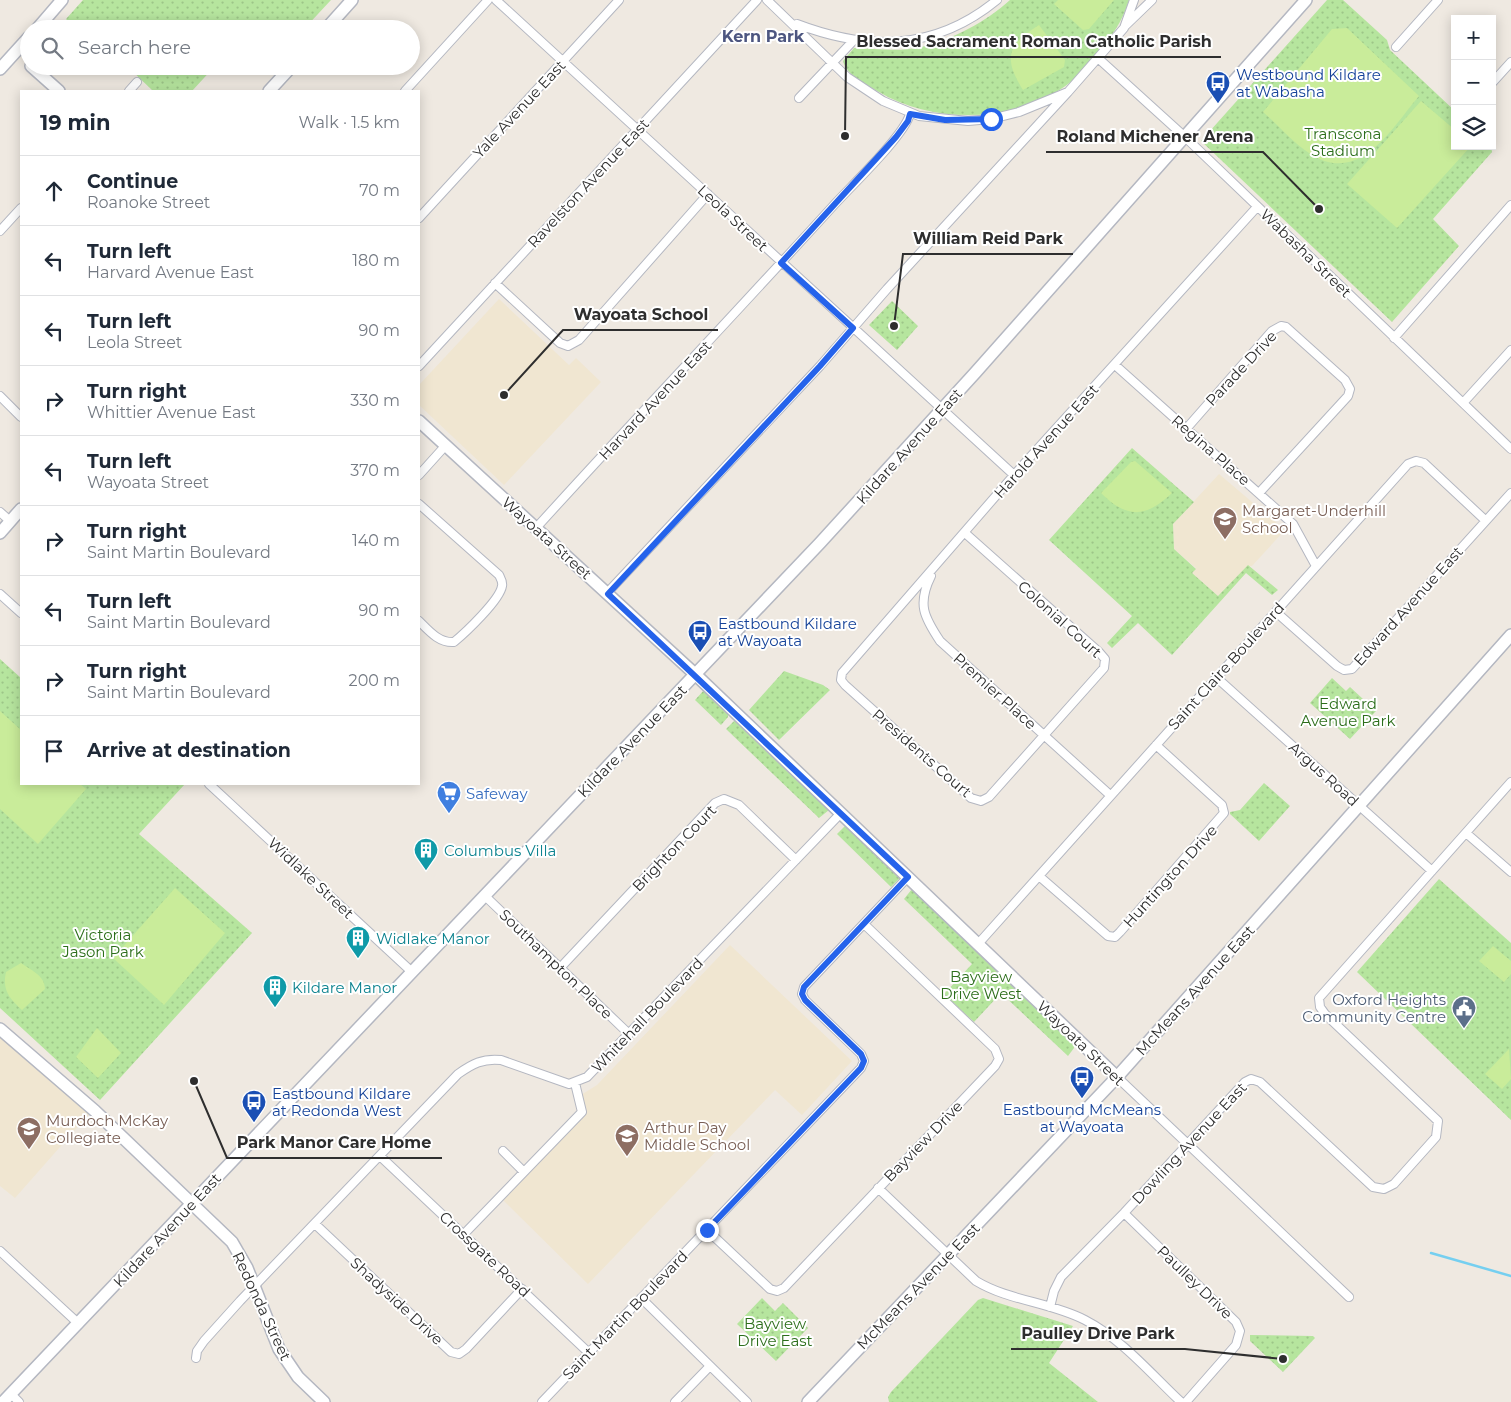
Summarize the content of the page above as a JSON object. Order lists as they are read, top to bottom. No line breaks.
{"streets":{"street":["Yale Avenue East","Ravelston Avenue East","Leola Street","Wabasha Street","Parade Drive","Harvard Avenue East","Harold Avenue East","Kildare Avenue East","Regina Place","Wayoata Street","Edward Avenue East","Colonial Court","Saint Claire Boulevard","Premier Place","Presidents Court","Argus Road","Brighton Court","Huntington Drive","Widlake Street","Southampton Place","McMeans Avenue East","Whitehall Boulevard","Bayview Drive","Dowling Avenue East","Crossgate Road","Paulley Drive","Shadyside Drive","Redonda Street","Saint Martin Boulevard"]},"crossings":[["Yale Avenue East","Leola Street"],["Ravelston Avenue East","Leola Street"],["Leola Street","Harvard Avenue East"],["Leola Street","Harold Avenue East"],["Leola Street","Kildare Avenue East"],["Wabasha Street","Harold Avenue East"],["Wabasha Street","Kildare Avenue East"],["Parade Drive","Regina Place"],["Harvard Avenue East","Wayoata Street"],["Harold Avenue East","Regina Place"],["Harold Avenue East","Colonial Court"],["Harold Avenue East","Premier Place"],["Harold Avenue East","Presidents Court"],["Kildare Avenue East","Wayoata Street"],["Kildare Avenue East","Widlake Street"],["Kildare Avenue East","Southampton Place"],["Kildare Avenue East","Redonda Street"],["Regina Place","Saint Claire Boulevard"],["Wayoata Street","Saint Claire Boulevard"],["Wayoata Street","McMeans Avenue East"],["Wayoata Street","Whitehall Boulevard"],["Wayoata Street","Dowling Avenue East"],["Wayoata Street","Saint Martin Boulevard"],["Edward Avenue East","Saint Claire Boulevard"],["Colonial Court","Premier Place"],["Colonial Court","Presidents Court"],["Saint Claire Boulevard","Premier Place"],["Saint Claire Boulevard","Argus Road"],["Saint Claire Boulevard","Huntington Drive"],["Premier Place","Presidents Court"],["Argus Road","McMeans Avenue East"],["Argus Road","Dowling Avenue East"],["Brighton Court","Southampton Place"],["Brighton Court","Whitehall Boulevard"],["Southampton Place","Whitehall Boulevard"],["Whitehall Boulevard","Crossgate Road"],["Whitehall Boulevard","Shadyside Drive"],["Whitehall Boulevard","Redonda Street"],["Bayview Drive","Saint Martin Boulevard"],["Dowling Avenue East","Paulley Drive"],["Crossgate Road","Shadyside Drive"],["Crossgate Road","Saint Martin Boulevard"]],"districts":["Kern Park"],"parks":["Transcona Stadium","Edward Avenue Park","Victoria Jason Park","Bayview Drive West","Bayview Drive East"],"places":{"bus stop":["Westbound Kildare at Wabasha","Eastbound Kildare at Wayoata","Eastbound McMeans at Wayoata","Eastbound Kildare at Redonda West"],"other":["Blessed Sacrament Roman Catholic Parish","Roland Michener Arena","William Reid Park","Wayoata School","Park Manor Care Home","Paulley Drive Park"],"school or university":["Margaret-Underhill School","Murdoch McKay Collegiate","Arthur Day Middle School"],"supermarket":["Safeway"],"building":["Columbus Villa","Widlake Manor","Kildare Manor"],"public building":["Oxford Heights Community Centre"]},"page":{"map_buttons":["+","−"],"search":"Search here","heading":["19 min","Walk · 1.5 km"],"list":[["Continue","Roanoke Street","70 m"],["Turn left","Harvard Avenue East","180 m"],["Turn left","Leola Street","90 m"],["Turn right","Whittier Avenue East","330 m"],["Turn left","Wayoata Street","370 m"],["Turn right","Saint Martin Boulevard","140 m"],["Turn left","Saint Martin Boulevard","90 m"],["Turn right","Saint Martin Boulevard","200 m"],"Arrive at destination"]}}
